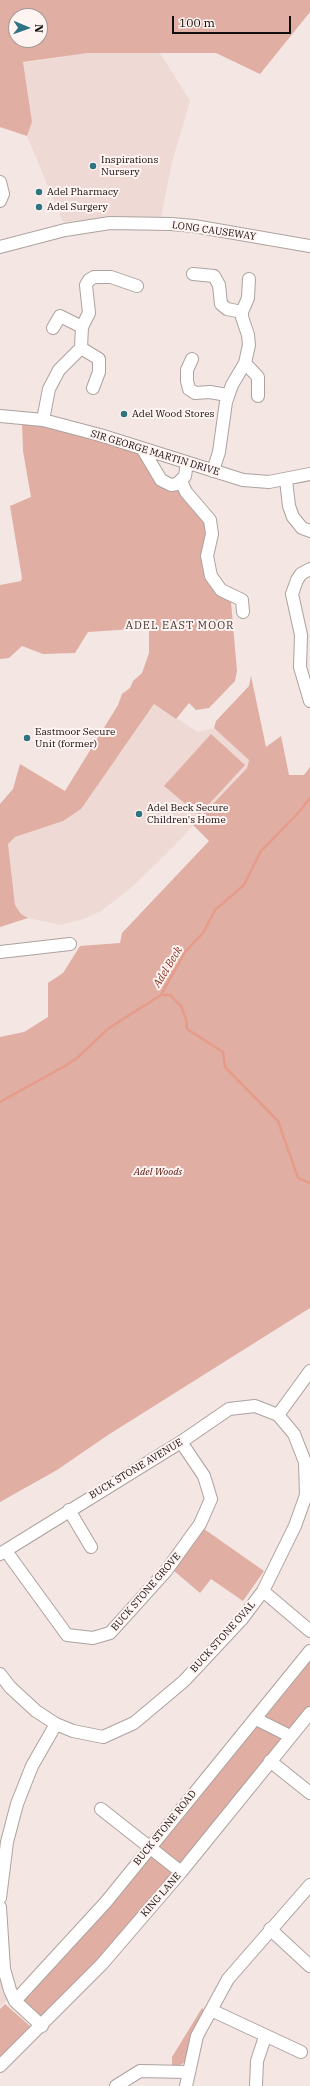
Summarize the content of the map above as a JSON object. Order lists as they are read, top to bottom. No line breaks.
{"streets":{"street":["LONG CAUSEWAY","SIR GEORGE MARTIN DRIVE","BUCK STONE AVENUE","BUCK STONE GROVE","BUCK STONE OVAL","BUCK STONE ROAD","KING LANE"]},"crossings":[["BUCK STONE AVENUE","BUCK STONE GROVE"],["BUCK STONE AVENUE","BUCK STONE OVAL"]],"districts":["ADEL EAST MOOR"],"water":["Adel Beck"],"parks":["Adel Woods"],"places":["Inspirations Nursery","Adel Pharmacy","Adel Surgery","Adel Wood Stores","Eastmoor Secure Unit (former)","Adel Beck Secure Children's Home"],"scale_bar":"100 m","north":"right"}
